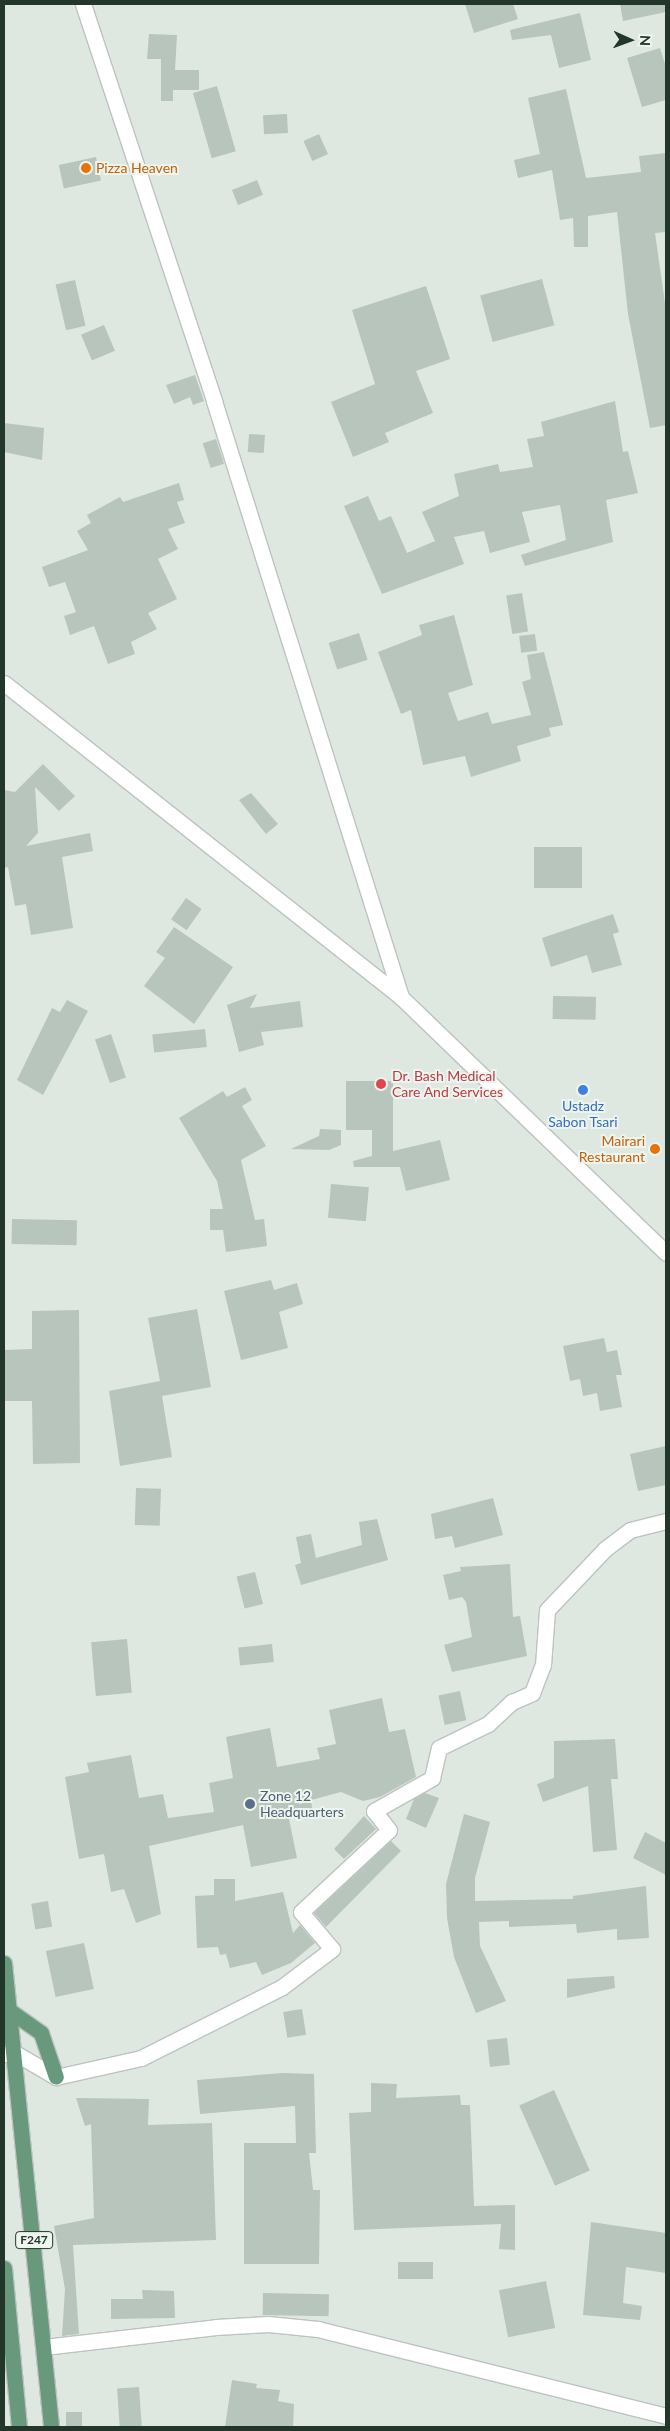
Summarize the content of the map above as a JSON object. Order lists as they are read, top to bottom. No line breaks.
{"streets":{"main road":["F247"]},"places":["Pizza Heaven","Dr. Bash Medical Care And Services","Ustadz Sabon Tsari","Mairari Restaurant","Zone 12 Headquarters"],"north":"right"}
